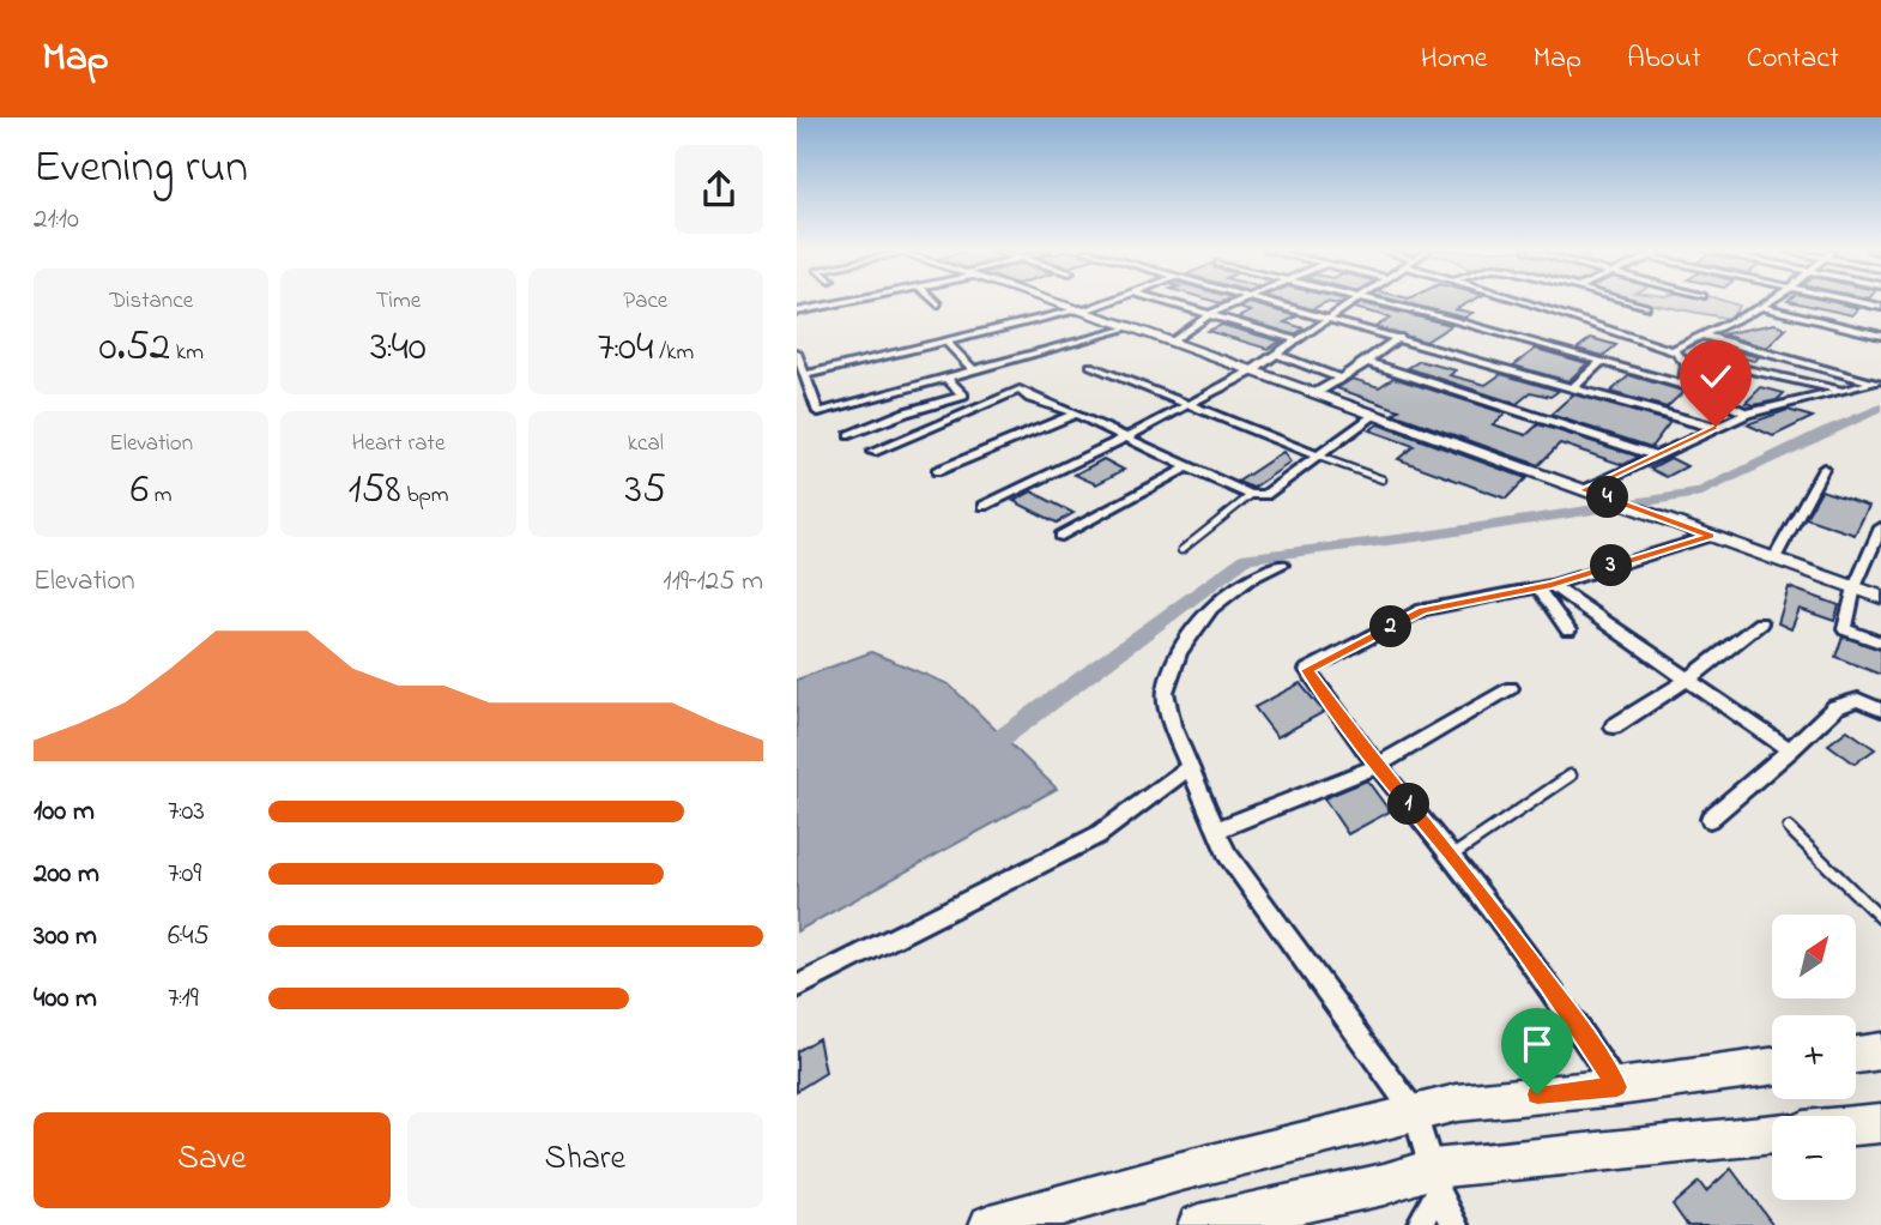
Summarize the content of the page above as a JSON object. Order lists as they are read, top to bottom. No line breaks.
{"north":"top right","page":{"header":"Map","nav":["Home","Map","About","Contact"],"heading":["Evening run","21:10"],"stats":[["Distance","0.52 km"],["Time","3:40"],["Pace","7:04 /km"],["Elevation","6 m"],["Heart rate","158 bpm"],["kcal","35"]],"pins":["4","3","2","1"],"chart":["Elevation","119–125 m"],"list":[{"name":"100 m","note":"7:03"},{"name":"200 m","note":"7:09"},{"name":"300 m","note":"6:45"},{"name":"400 m","note":"7:19"}],"map_buttons":["+","−"],"buttons":["Save","Share"]}}
